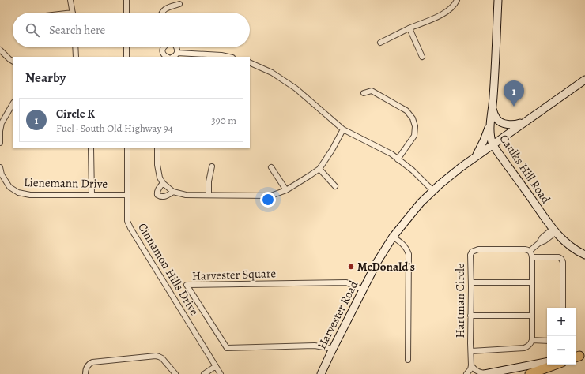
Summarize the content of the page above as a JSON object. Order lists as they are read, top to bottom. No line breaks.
{"streets":{"main road":["Caulks Hill Road","Harvester Road"],"street":["Lienemann Drive","Cinnamon Hills Drive","Harvester Square","Hartman Circle"]},"crossings":[["Caulks Hill Road","Harvester Road"],["Lienemann Drive","Cinnamon Hills Drive"],["Harvester Square","Harvester Road"]],"places":["McDonald's"],"page":{"search":"Search here","heading":"Nearby","pins":"1","list":[{"mark":"1","name":"Circle K","note":"Fuel · South Old Highway 94","value":"390 m"}],"map_buttons":["+","−"]}}
